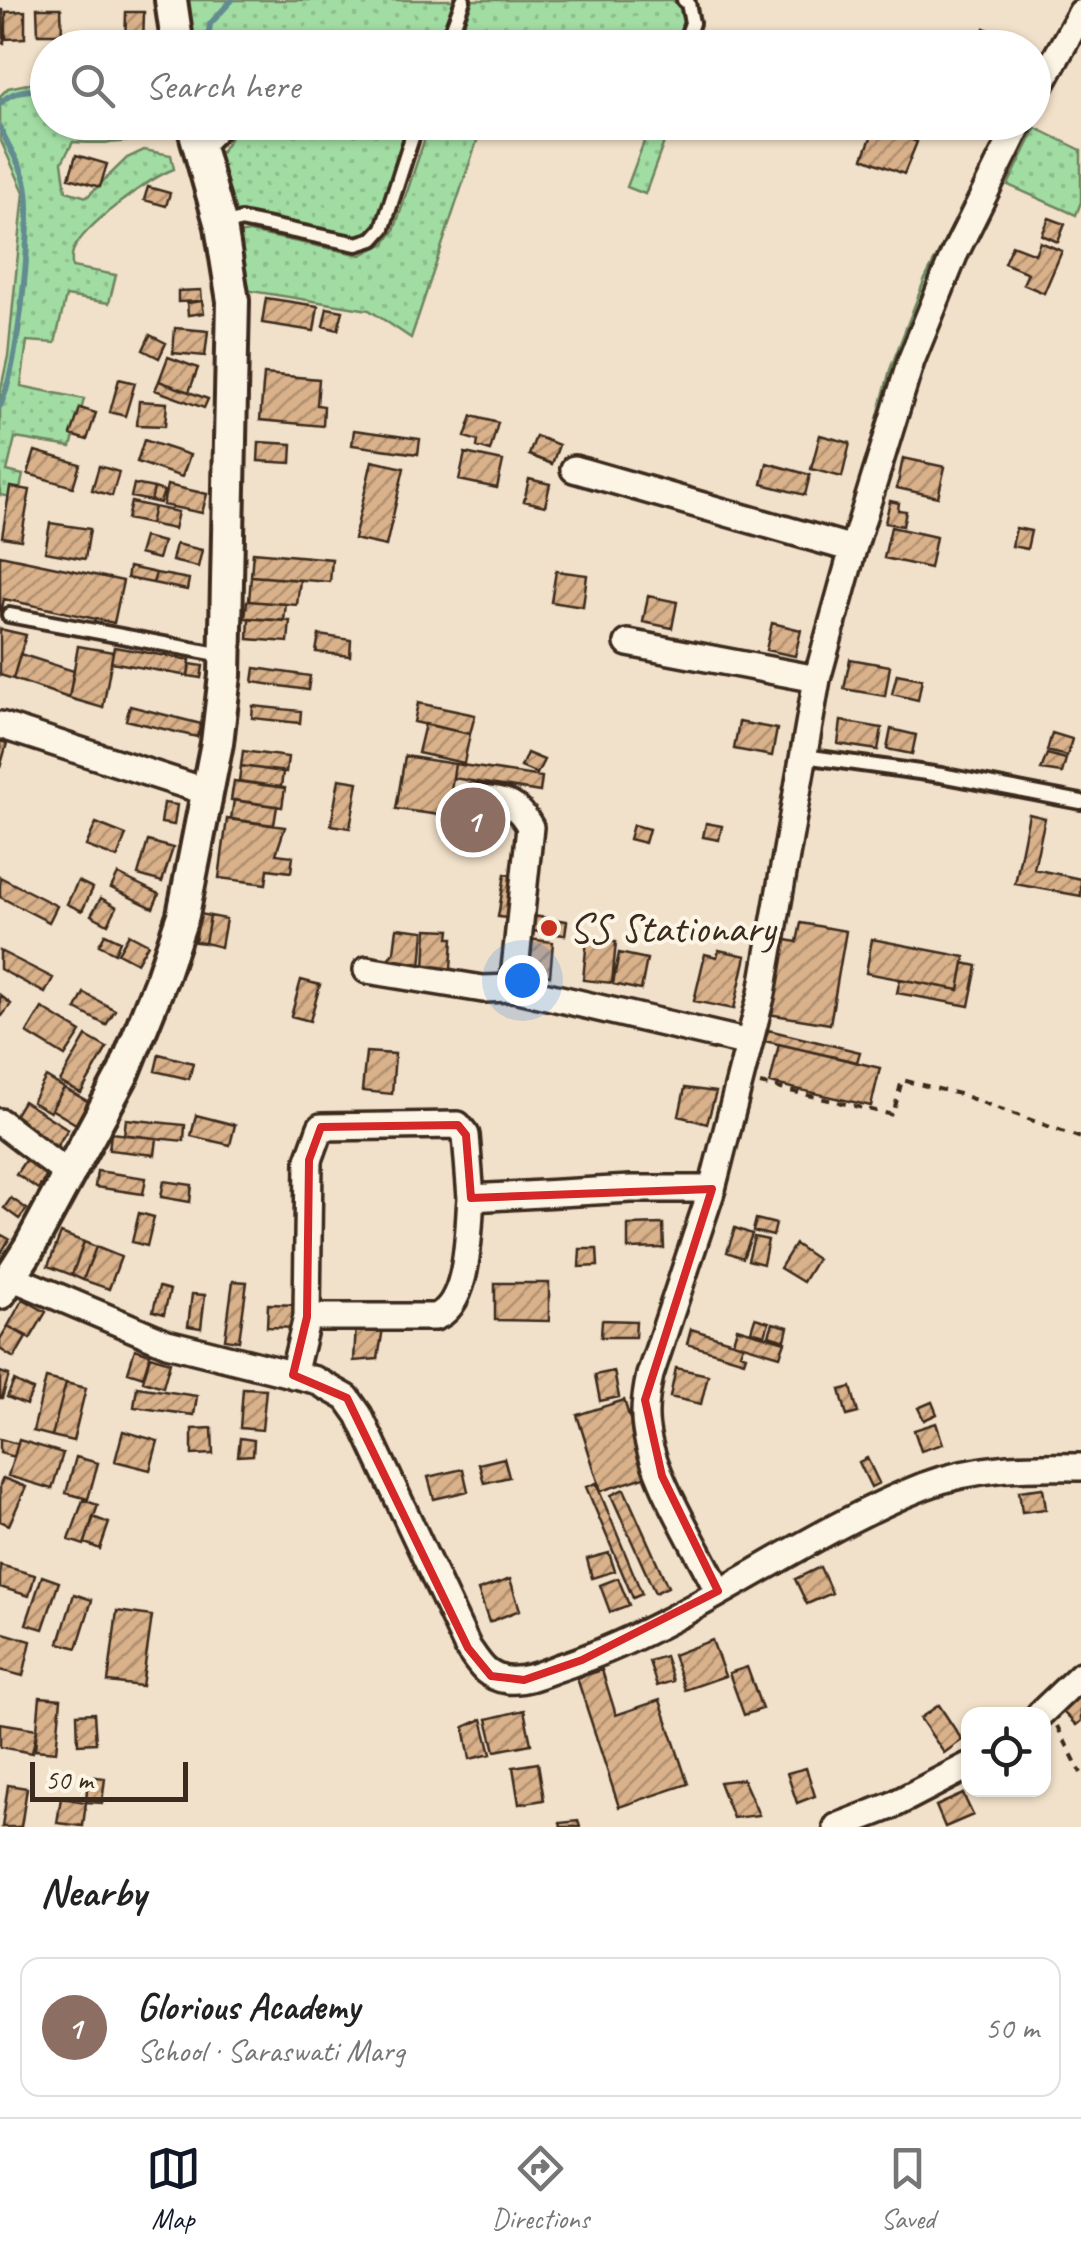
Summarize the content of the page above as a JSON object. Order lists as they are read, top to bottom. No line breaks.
{"places":["SS Stationary"],"scale_bar":"50 m","page":{"search":"Search here","pins":"1","scale":"50 m","heading":"Nearby","list":[{"mark":"1","name":"Glorious Academy","note":"School · Saraswati Marg","value":"50 m"}],"nav":["Map","Directions","Saved"]}}
